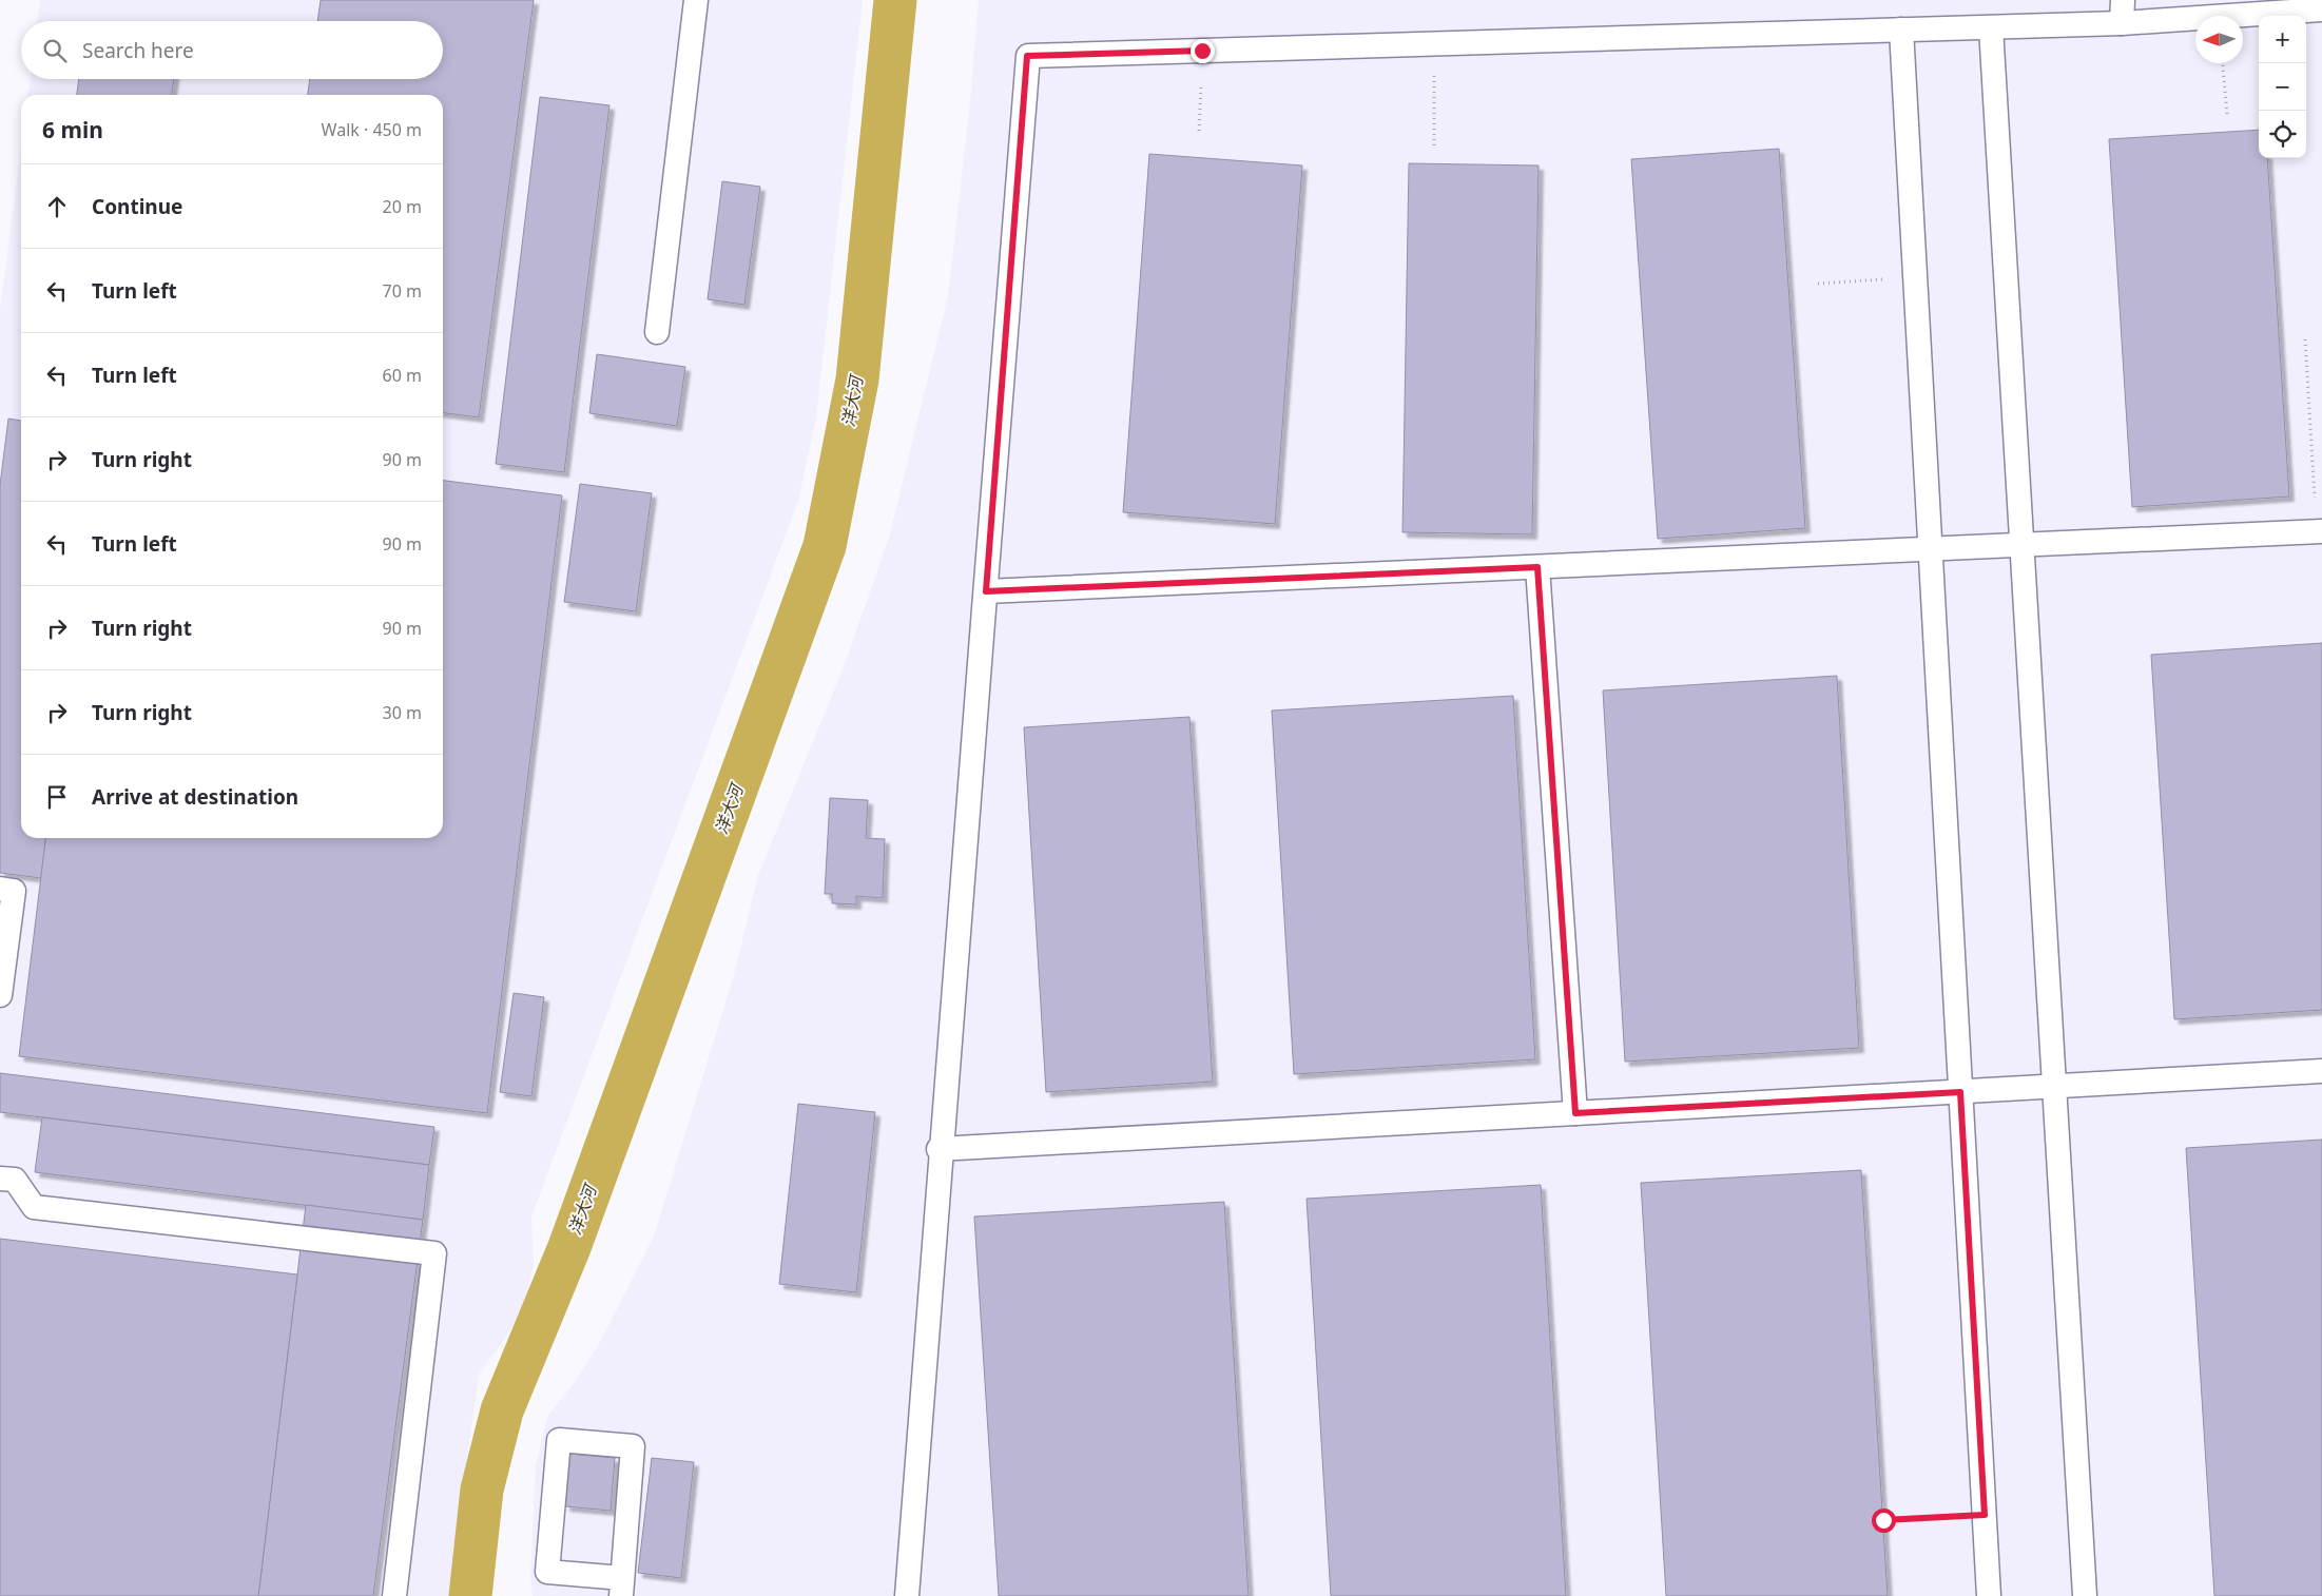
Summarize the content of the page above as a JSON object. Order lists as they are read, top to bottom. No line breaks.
{"water":["洋大河"],"north":"left","page":{"map_buttons":["+","−"],"search":"Search here","heading":["6 min","Walk · 450 m"],"list":[["Continue","20 m"],["Turn left","70 m"],["Turn left","60 m"],["Turn right","90 m"],["Turn left","90 m"],["Turn right","90 m"],["Turn right","30 m"],"Arrive at destination"]}}
